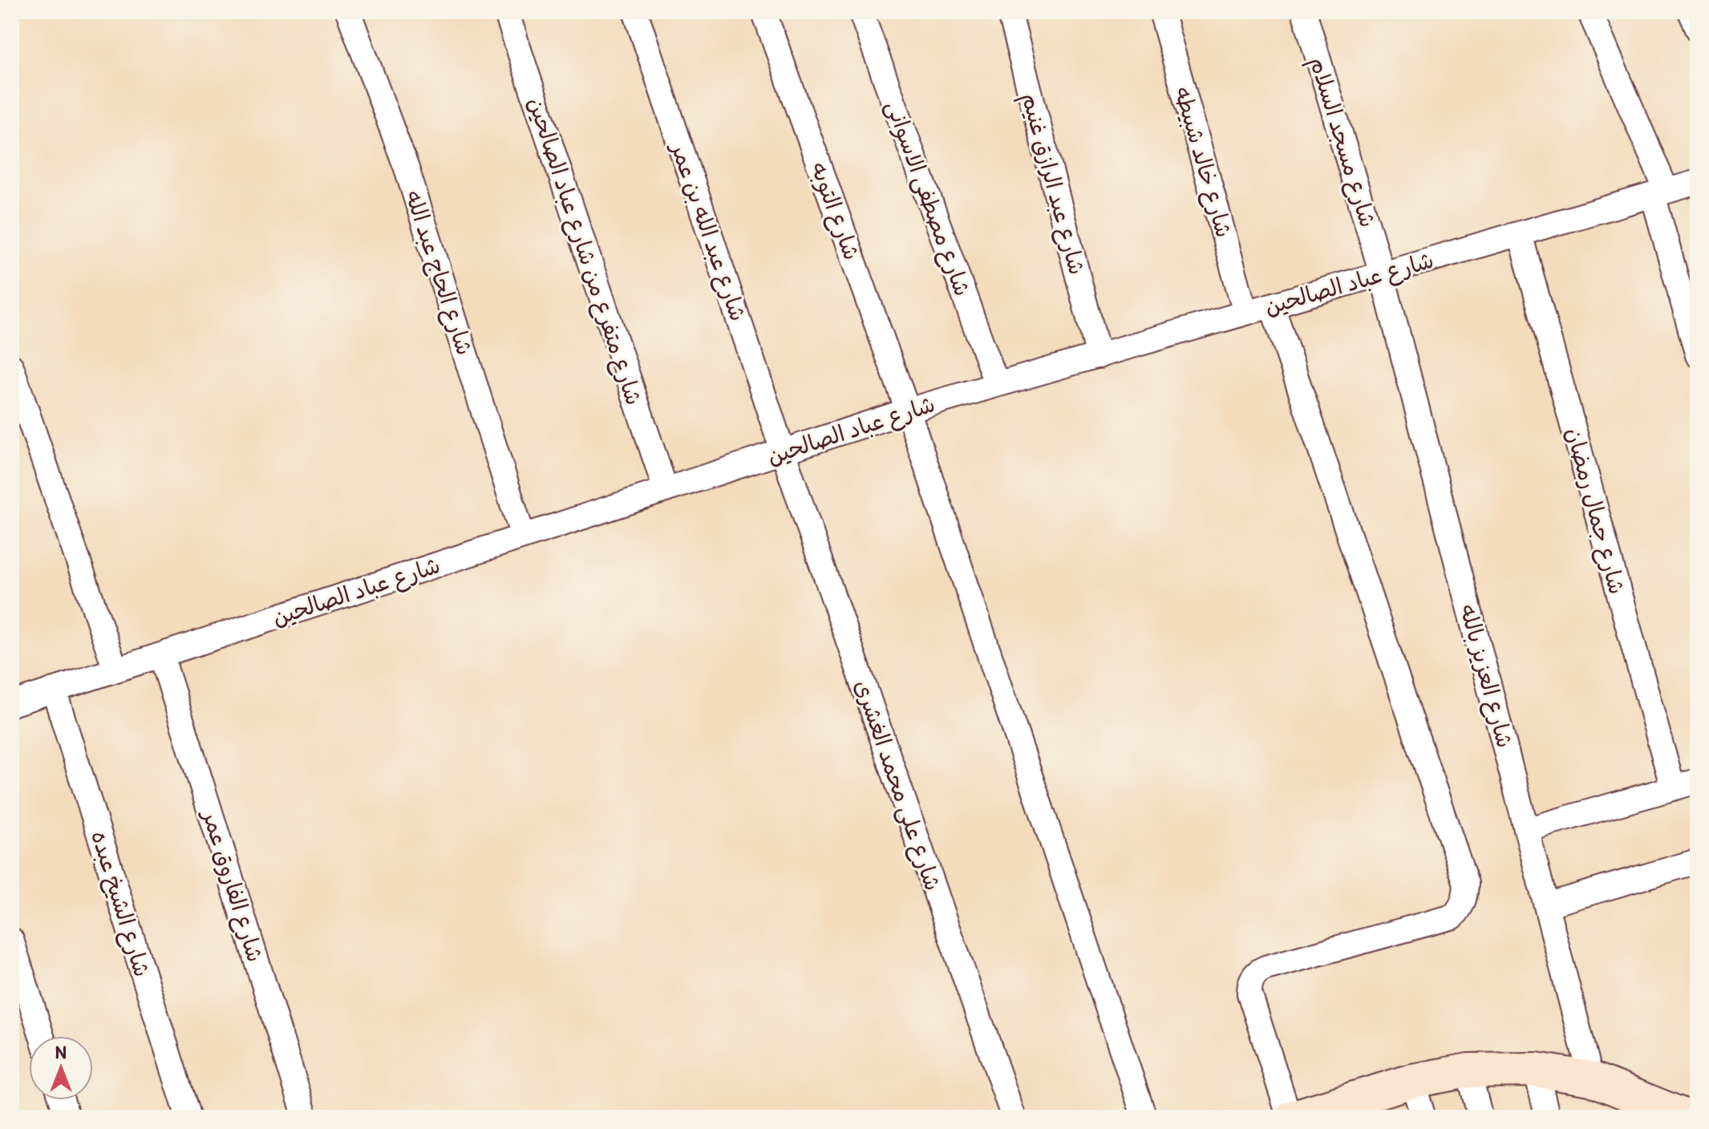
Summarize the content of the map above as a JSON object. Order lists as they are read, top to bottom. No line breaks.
{"streets":{"street":["شارع مسجد السلام","شارع خالد شبيطه","شارع عبد الرازق غنيم","شارع مصطفى الاسوانى","شارع التوبه","شارع عبد الله بن عمر","شارع متفرع من شارع عباد الصالحين","شارع الحاج عبد الله","شارع عباد الصالحين","شارع جمال رمضان","شارع العزيز بالله","شارع على محمد الغشرى","شارع الفاروق عمر","شارع الشيخ عبده"]},"crossings":[["شارع مسجد السلام","شارع عباد الصالحين"],["شارع مسجد السلام","شارع العزيز بالله"],["شارع خالد شبيطه","شارع عباد الصالحين"],["شارع عبد الرازق غنيم","شارع عباد الصالحين"],["شارع مصطفى الاسوانى","شارع عباد الصالحين"],["شارع التوبه","شارع عباد الصالحين"],["شارع عبد الله بن عمر","شارع عباد الصالحين"],["شارع عبد الله بن عمر","شارع على محمد الغشرى"],["شارع متفرع من شارع عباد الصالحين","شارع عباد الصالحين"],["شارع الحاج عبد الله","شارع عباد الصالحين"],["شارع عباد الصالحين","شارع جمال رمضان"],["شارع عباد الصالحين","شارع العزيز بالله"],["شارع عباد الصالحين","شارع على محمد الغشرى"],["شارع عباد الصالحين","شارع الفاروق عمر"],["شارع عباد الصالحين","شارع الشيخ عبده"]],"north":"top"}
